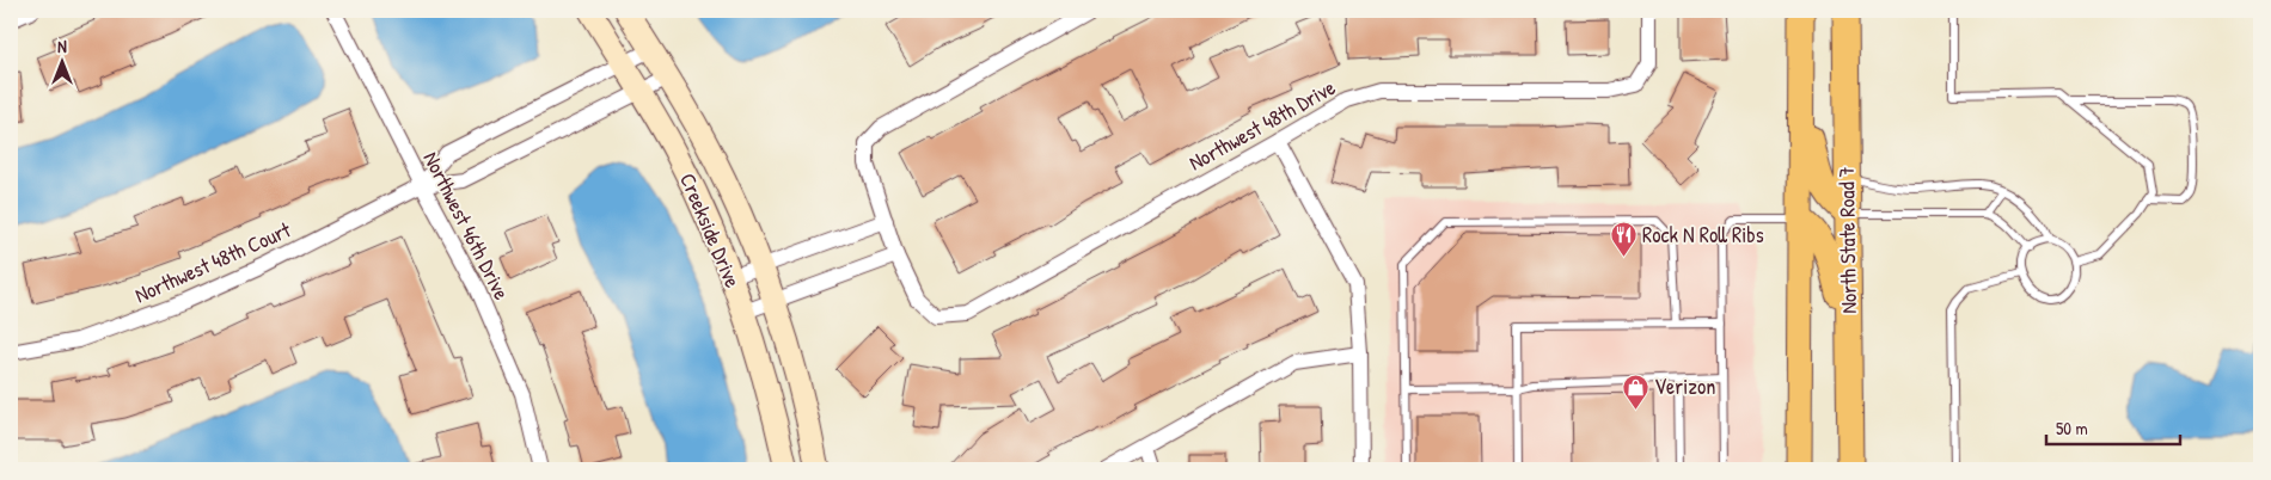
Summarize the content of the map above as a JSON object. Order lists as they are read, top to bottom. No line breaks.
{"streets":{"main road":["North State Road 7"],"street":["Northwest 48th Drive","Northwest 46th Drive","Creekside Drive","Northwest 48th Court"]},"crossings":[["Northwest 46th Drive","Northwest 48th Court"],["Creekside Drive","Northwest 48th Court"]],"places":{"restaurant":["Rock N Roll Ribs"],"shop":["Verizon"]},"scale_bar":"50 m","north":"top"}
